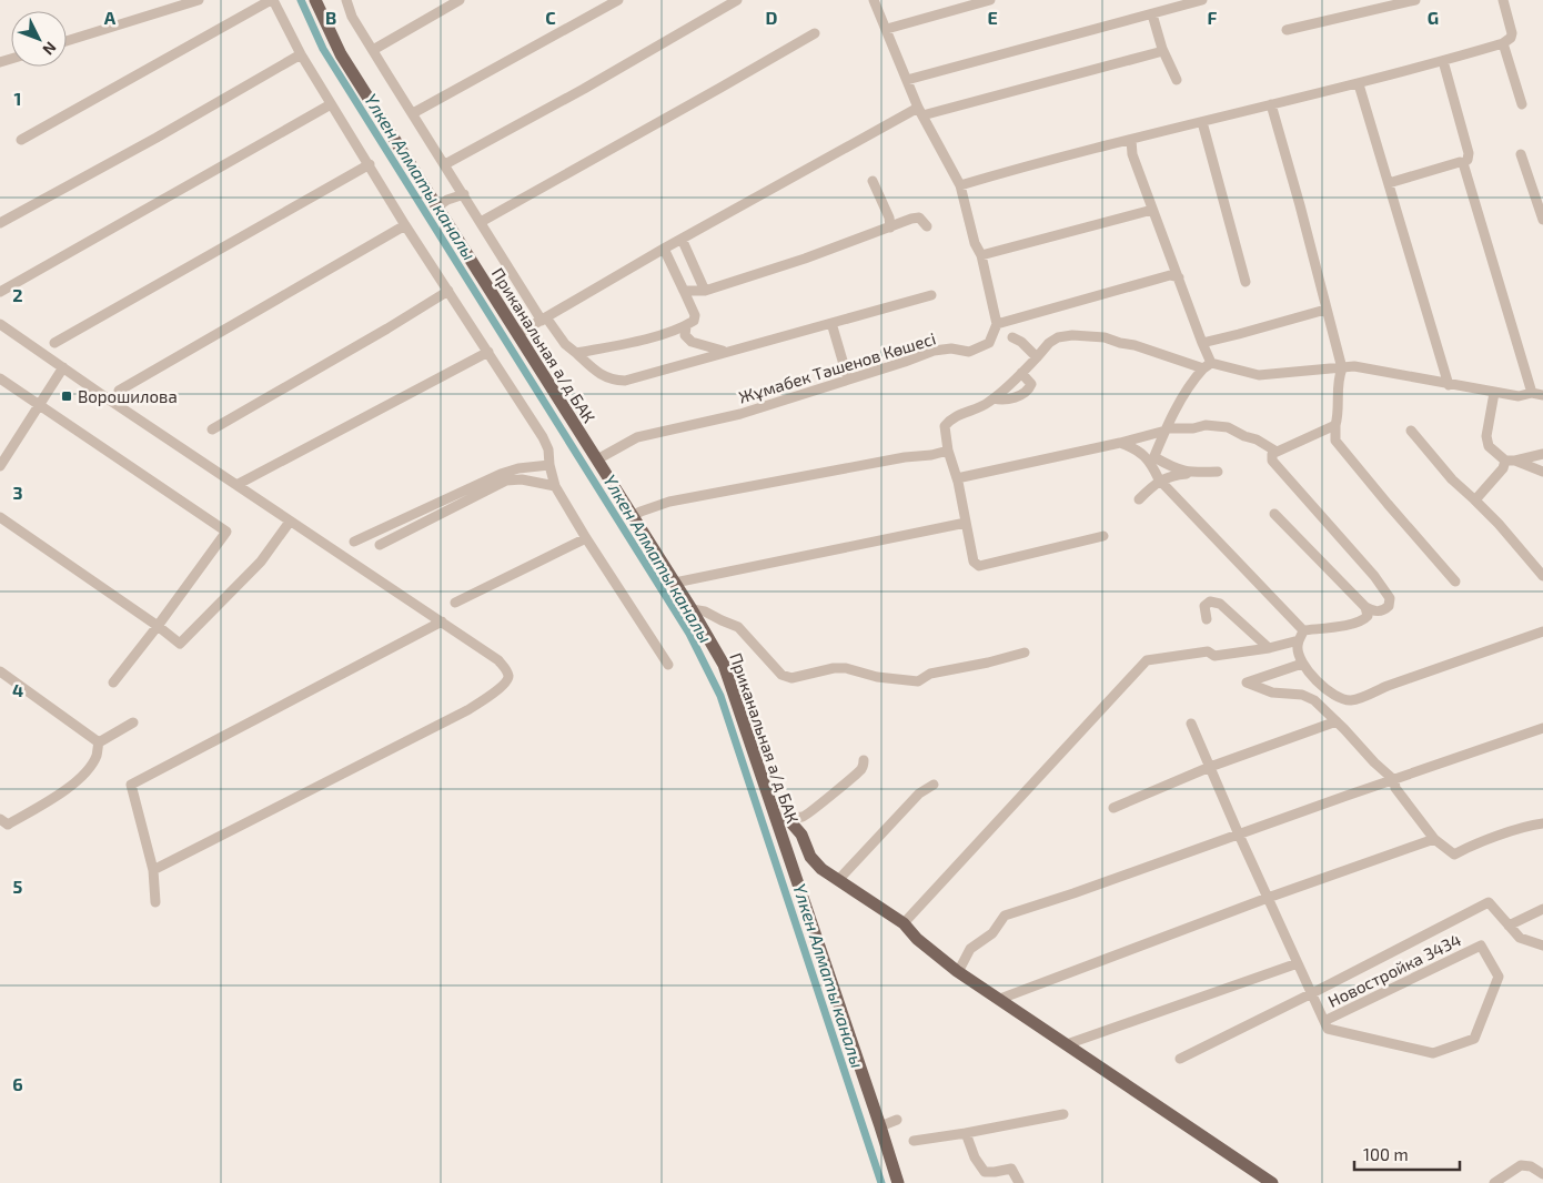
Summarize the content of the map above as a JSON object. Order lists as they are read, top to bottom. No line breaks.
{"streets":{"main road":["Приканальная а/д БАК"],"street":["Жұмабек Тәшенов Көшесі","Новостройка 3434"]},"crossings":[["Приканальная а/д БАК","Жұмабек Тәшенов Көшесі"]],"water":["Үлкен Алматы каналы"],"places":{"transit":["Ворошилова"]},"scale_bar":"100 m","north":"bottom right","grid":{"columns":["A","B","C","D","E","F","G"],"rows":["1","2","3","4","5","6"]}}
